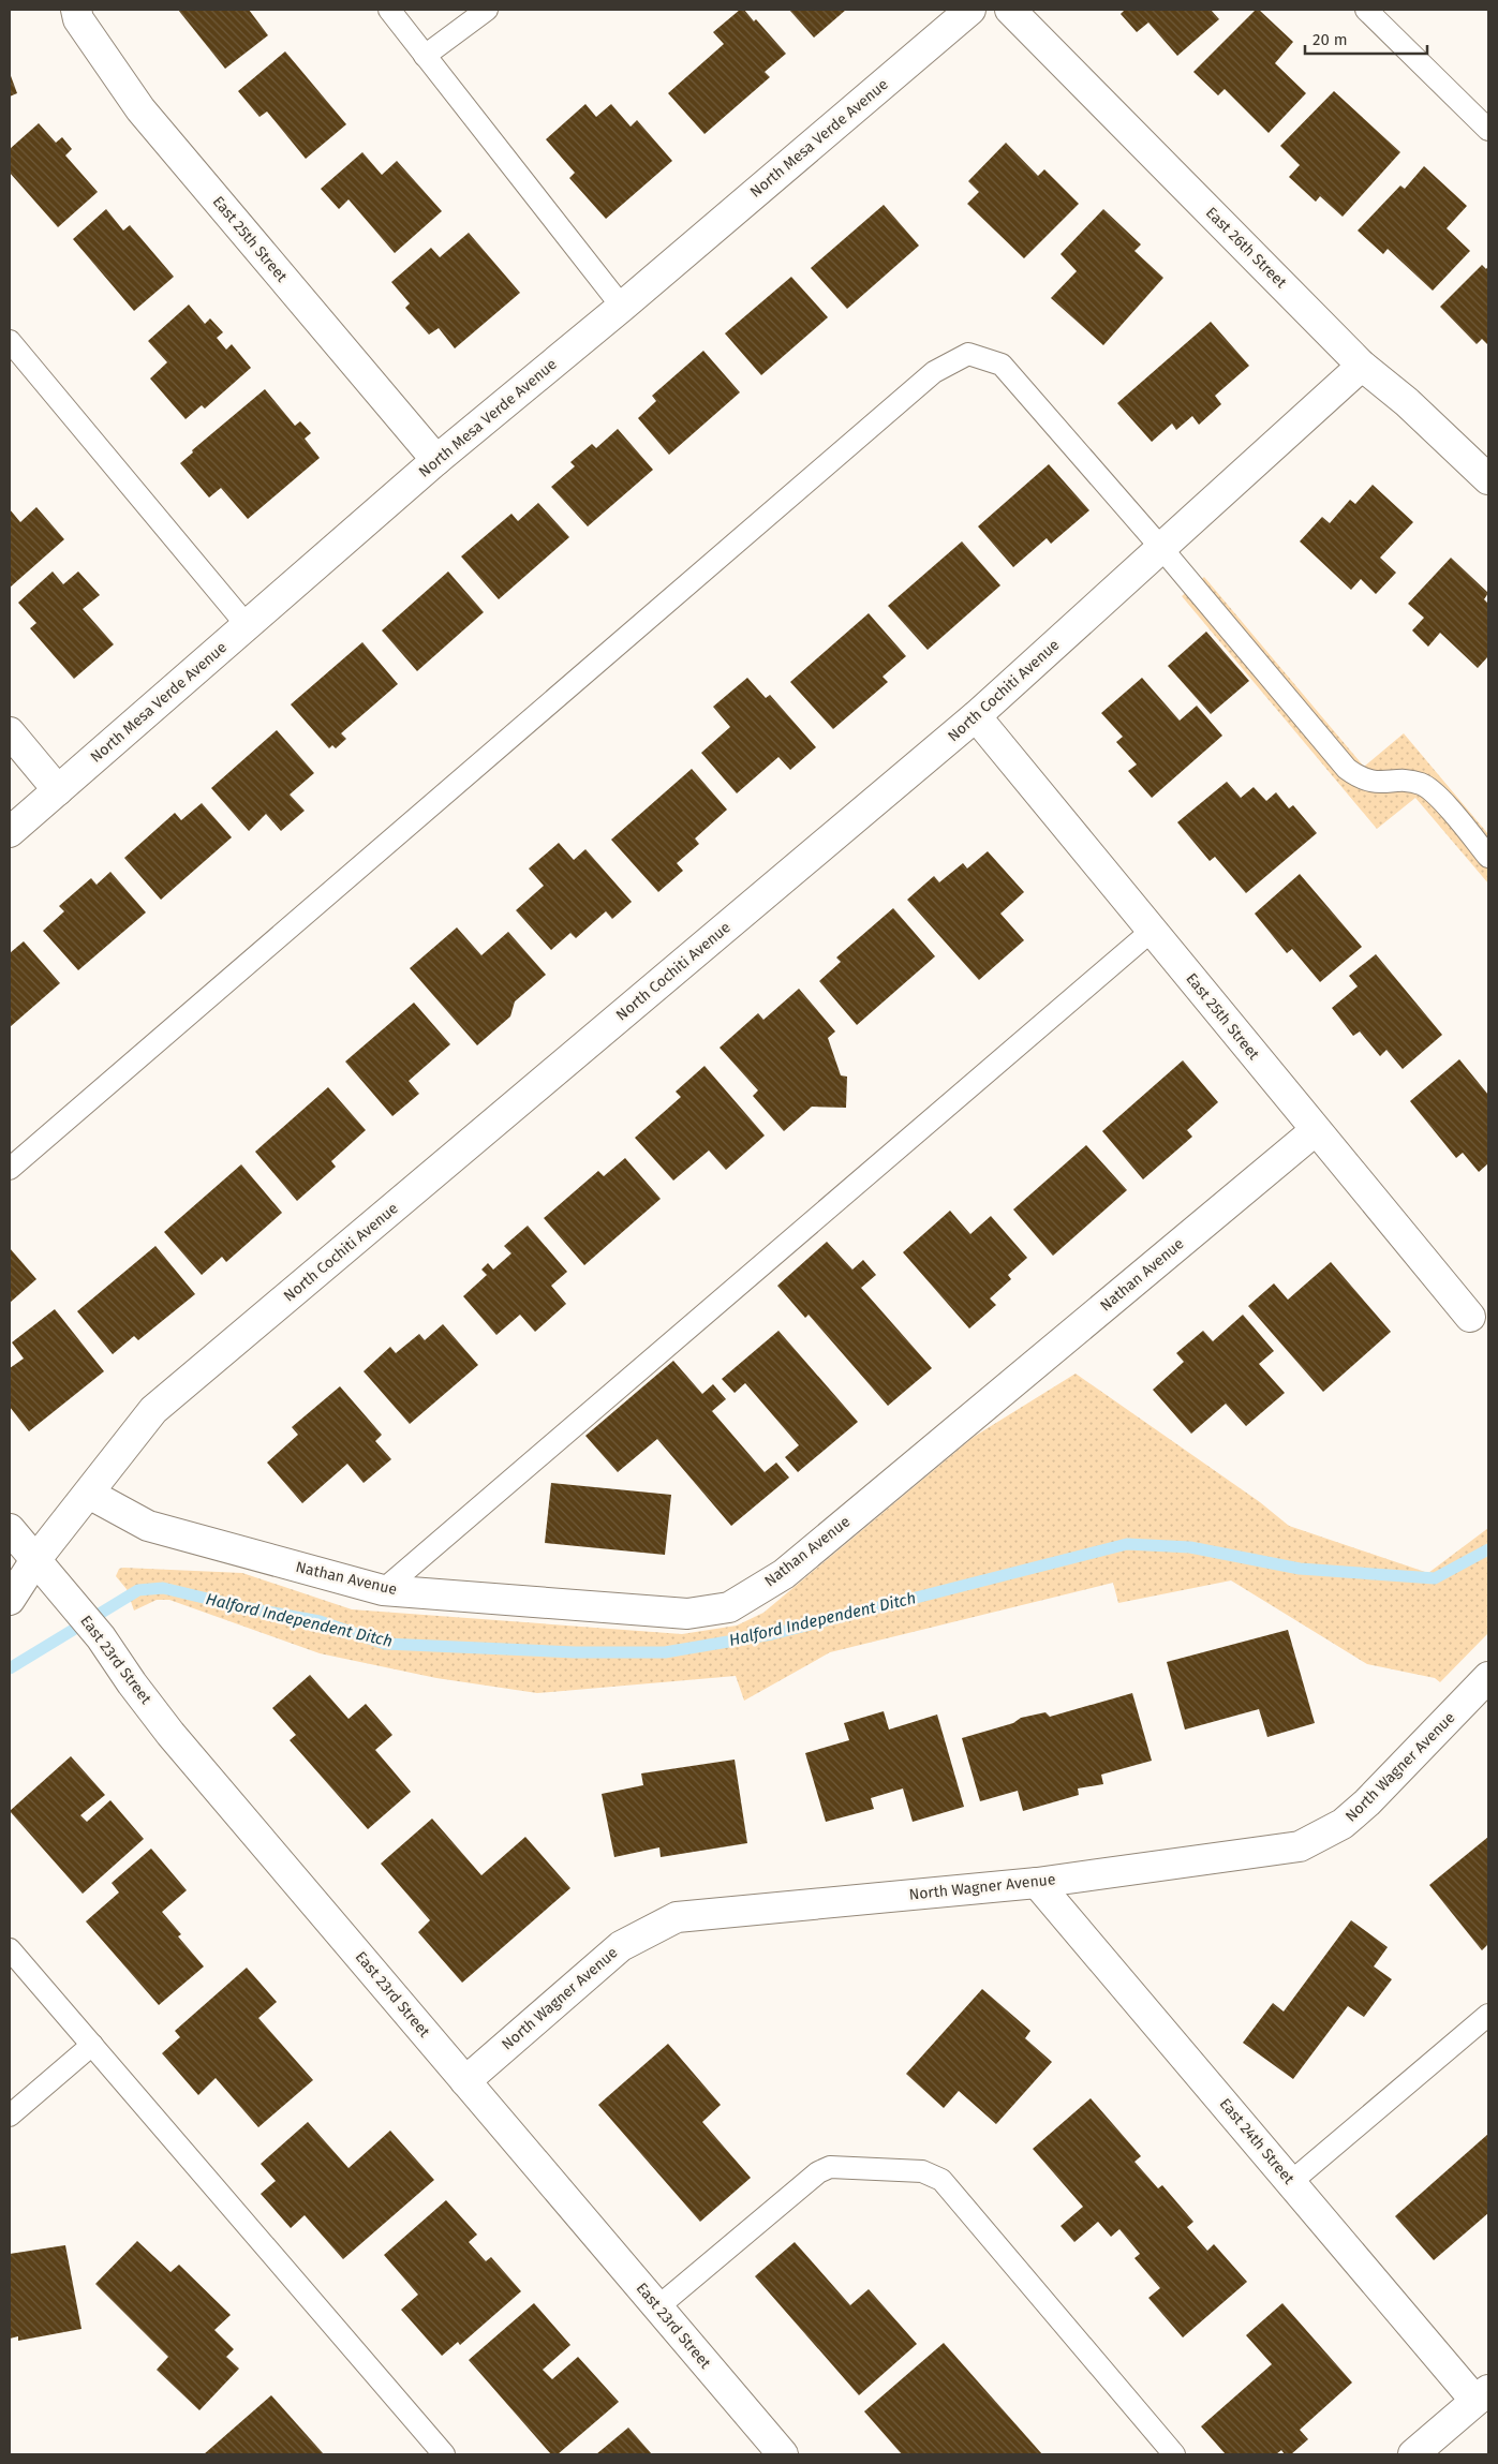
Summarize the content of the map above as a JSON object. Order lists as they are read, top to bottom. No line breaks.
{"streets":{"street":["North Mesa Verde Avenue","East 25th Street","East 26th Street","North Cochiti Avenue","Nathan Avenue","East 23rd Street","North Wagner Avenue","East 24th Street"]},"crossings":[["North Mesa Verde Avenue","East 25th Street"],["East 25th Street","North Cochiti Avenue"],["East 25th Street","Nathan Avenue"],["East 26th Street","North Cochiti Avenue"],["North Cochiti Avenue","Nathan Avenue"],["North Cochiti Avenue","East 23rd Street"],["East 23rd Street","North Wagner Avenue"],["North Wagner Avenue","East 24th Street"]],"water":["Halford Independent Ditch"],"scale_bar":"20 m"}
